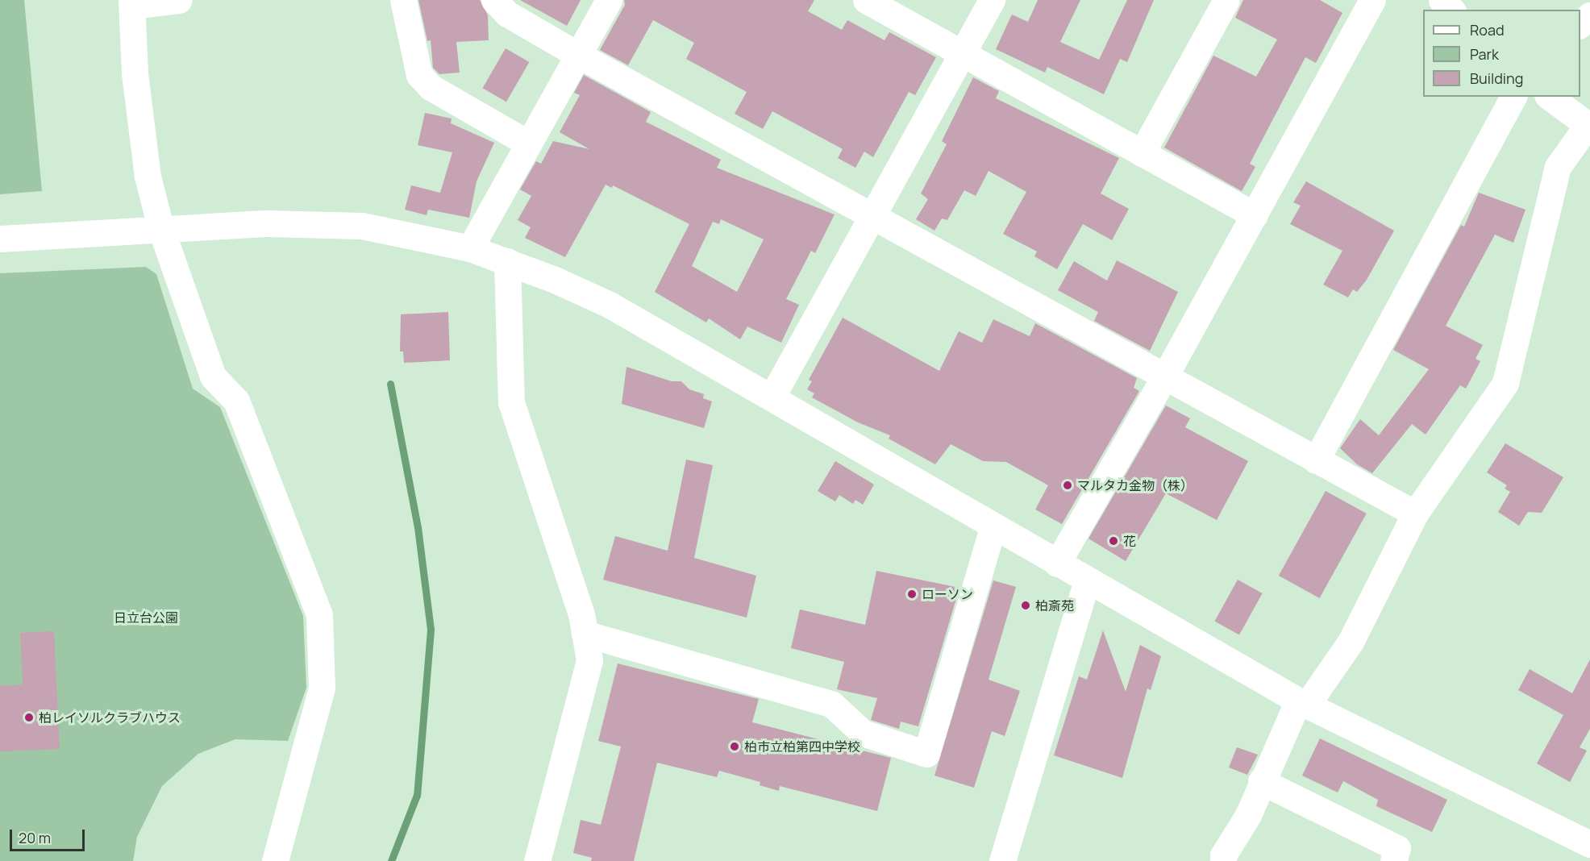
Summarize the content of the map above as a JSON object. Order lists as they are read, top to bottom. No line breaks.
{"parks":["日立台公園"],"places":["マルタカ金物（株）","花","ローソン","柏斎苑","柏レイソルクラブハウス","柏市立柏第四中学校"],"legend":["Road","Park","Building"],"scale_bar":"20 m"}
